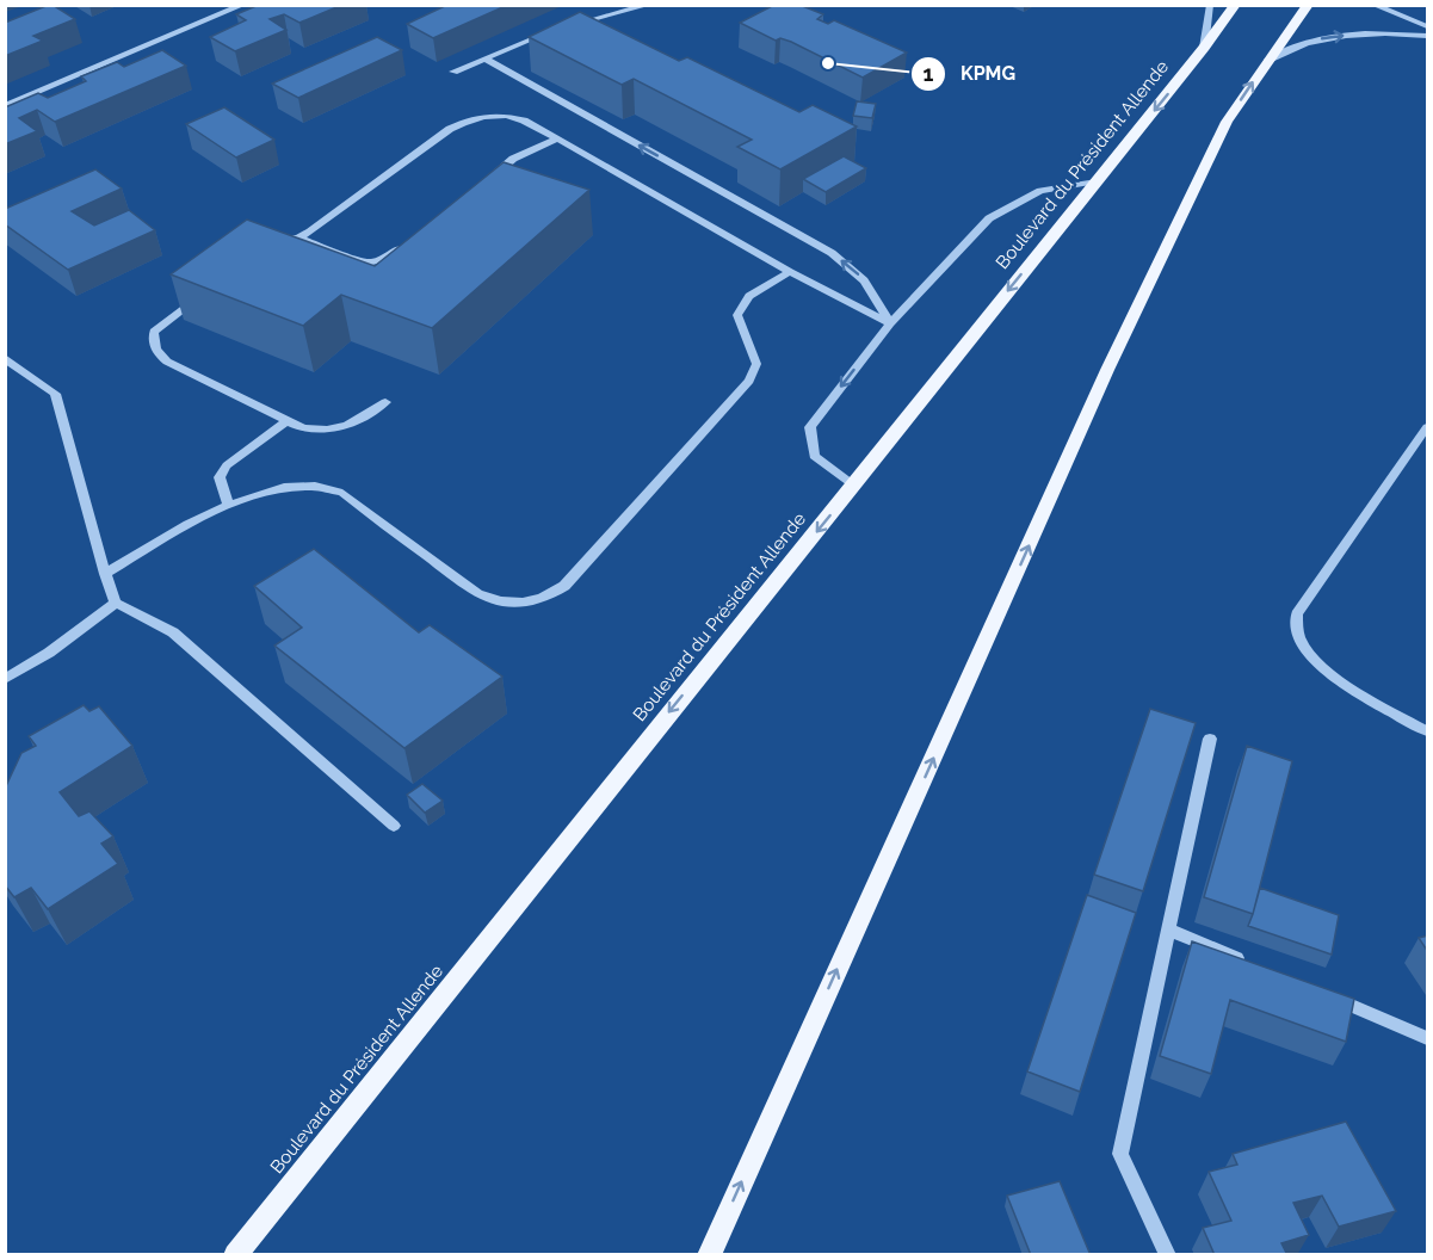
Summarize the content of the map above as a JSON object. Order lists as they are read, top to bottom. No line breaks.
{"streets":{"main road":["Boulevard du Président Allende"]},"one_way":["Boulevard du Président Allende"],"places":["KPMG"]}
